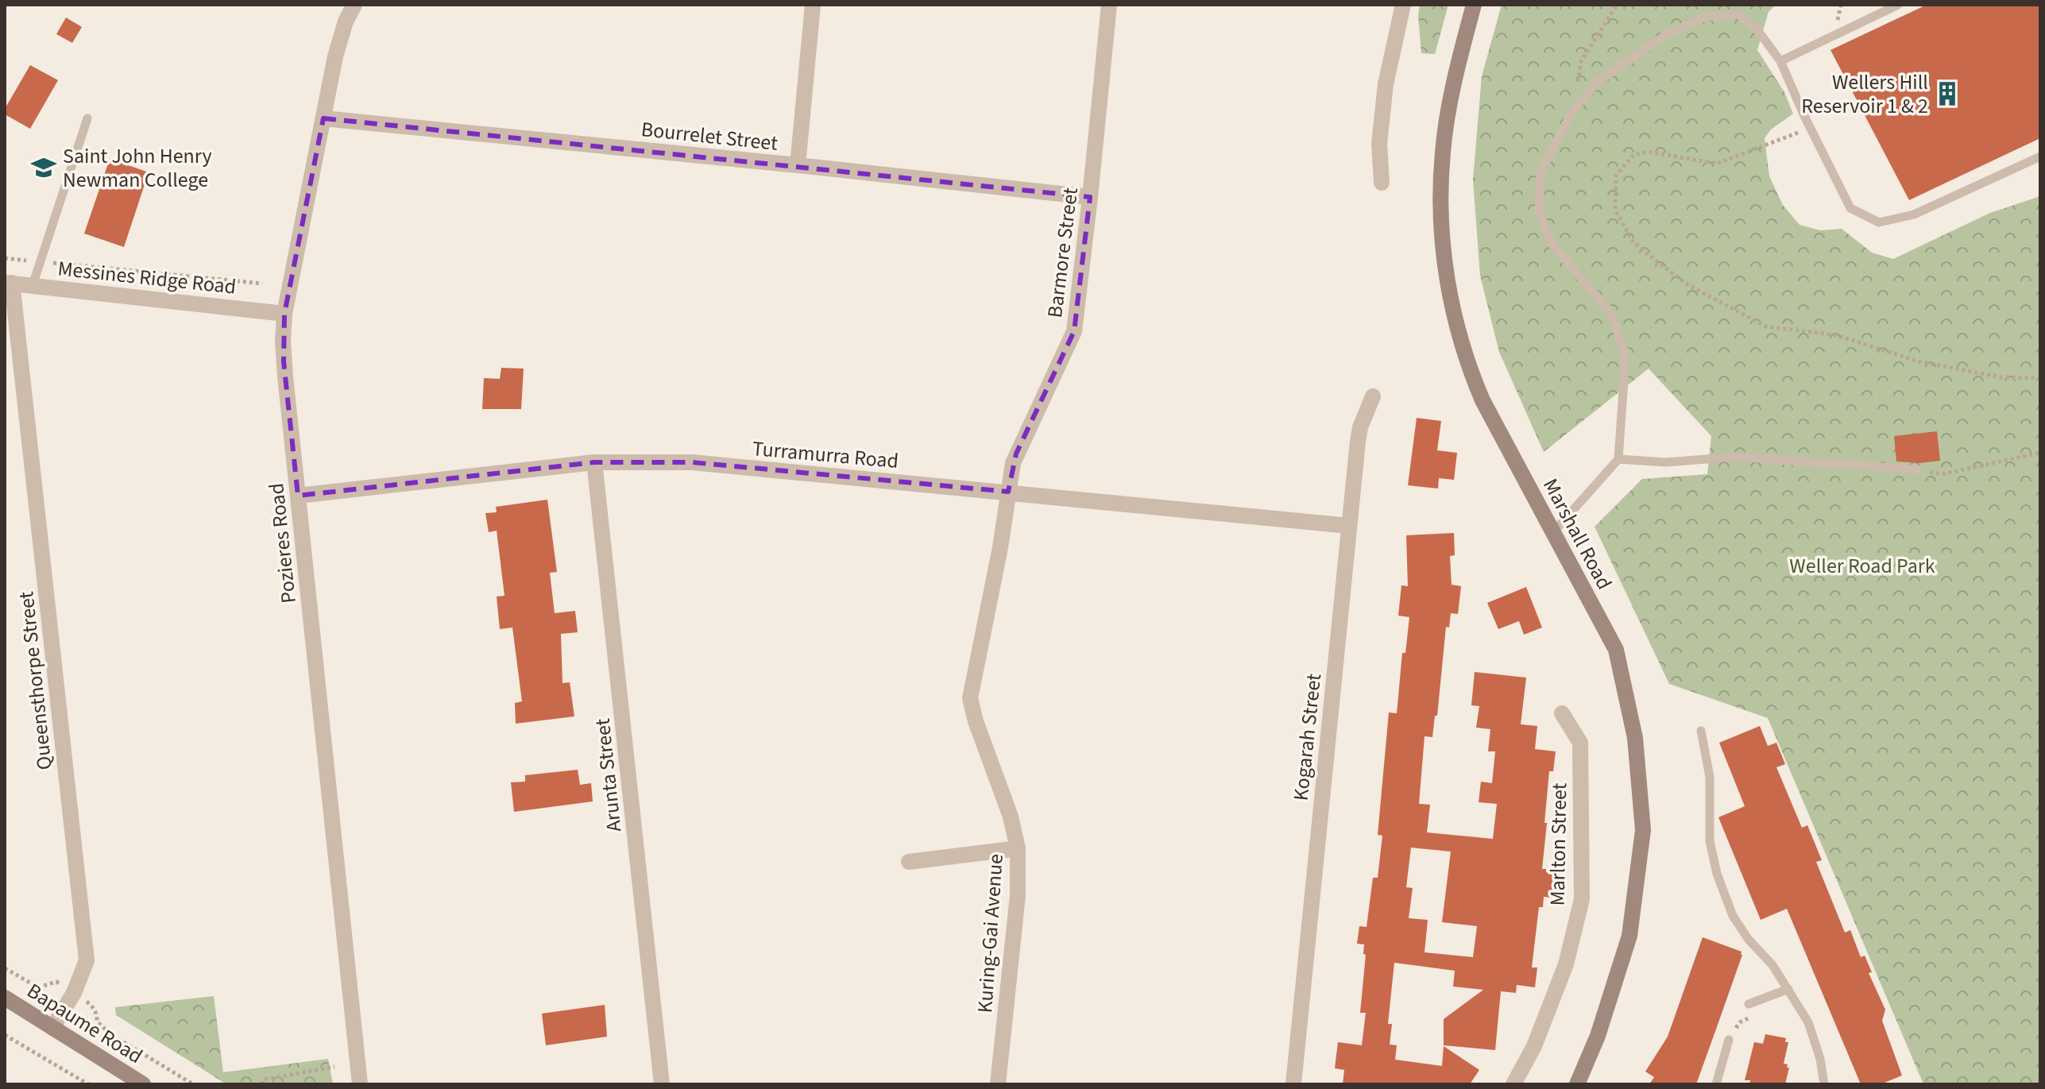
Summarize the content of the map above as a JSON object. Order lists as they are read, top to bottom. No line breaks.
{"streets":{"main road":["Marshall Road","Bapaume Road"],"street":["Bourrelet Street","Barmore Street","Messines Ridge Road","Turramurra Road","Pozieres Road","Queensthorpe Street","Kogarah Street","Arunta Street","Marlton Street","Kuring-Gai Avenue"]},"crossings":[["Bourrelet Street","Barmore Street"],["Bourrelet Street","Pozieres Road"],["Barmore Street","Turramurra Road"],["Barmore Street","Kuring-Gai Avenue"],["Messines Ridge Road","Pozieres Road"],["Messines Ridge Road","Queensthorpe Street"],["Turramurra Road","Pozieres Road"],["Turramurra Road","Kogarah Street"],["Turramurra Road","Arunta Street"],["Turramurra Road","Kuring-Gai Avenue"],["Queensthorpe Street","Bapaume Road"]],"parks":["Weller Road Park"],"places":{"building":["Wellers Hill Reservoir 1 & 2"],"school or university":["Saint John Henry Newman College"]}}
